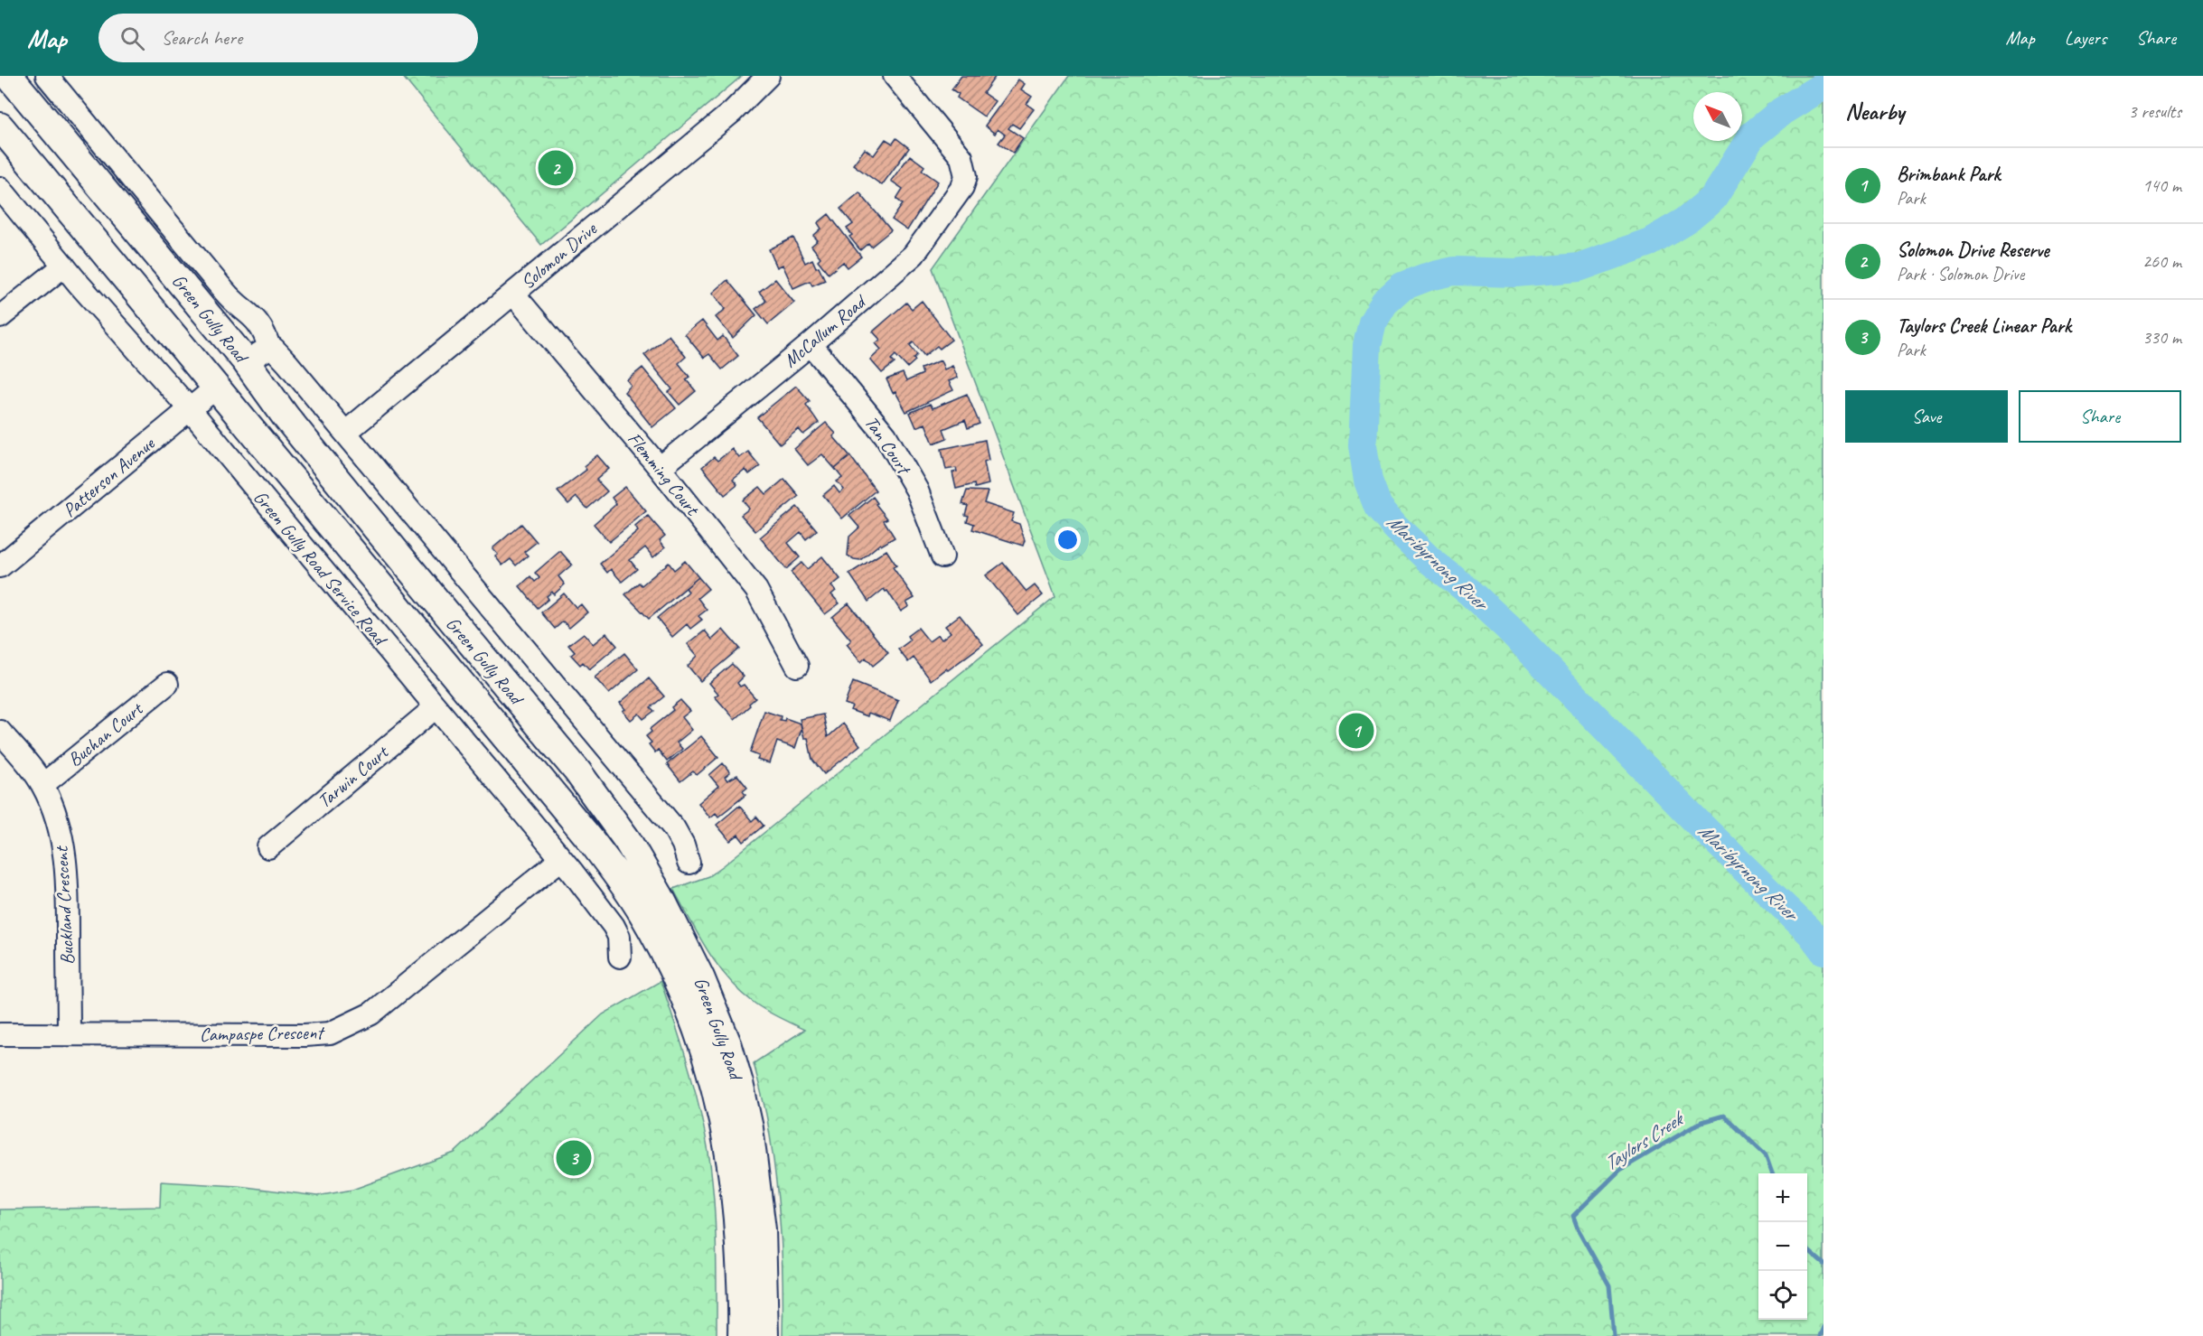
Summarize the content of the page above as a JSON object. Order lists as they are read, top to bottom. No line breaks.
{"streets":{"main road":["Green Gully Road"],"street":["Solomon Drive","McCallum Road","Tan Court","Flemming Court","Patterson Avenue","Green Gully Road Service Road","Buchan Court","Tarwin Court","Buckland Crescent","Campaspe Crescent"]},"crossings":[["Solomon Drive","Flemming Court"],["Green Gully Road","Patterson Avenue"],["McCallum Road","Tan Court"],["McCallum Road","Flemming Court"],["Patterson Avenue","Green Gully Road Service Road"],["Green Gully Road Service Road","Tarwin Court"],["Green Gully Road Service Road","Campaspe Crescent"],["Buchan Court","Buckland Crescent"],["Buckland Crescent","Campaspe Crescent"]],"water":["Maribyrnong River","Taylors Creek"],"north":"top left","page":{"header":"Map","search":"Search here","nav":["Map","Layers","Share"],"heading":["Nearby","3 results"],"list":[{"mark":"1","name":"Brimbank Park","note":"Park","value":"140 m"},{"mark":"2","name":"Solomon Drive Reserve","note":"Park · Solomon Drive","value":"260 m"},{"mark":"3","name":"Taylors Creek Linear Park","note":"Park","value":"330 m"}],"pins":["2","1","3"],"buttons":["Save","Share"],"map_buttons":["+","−"]}}
